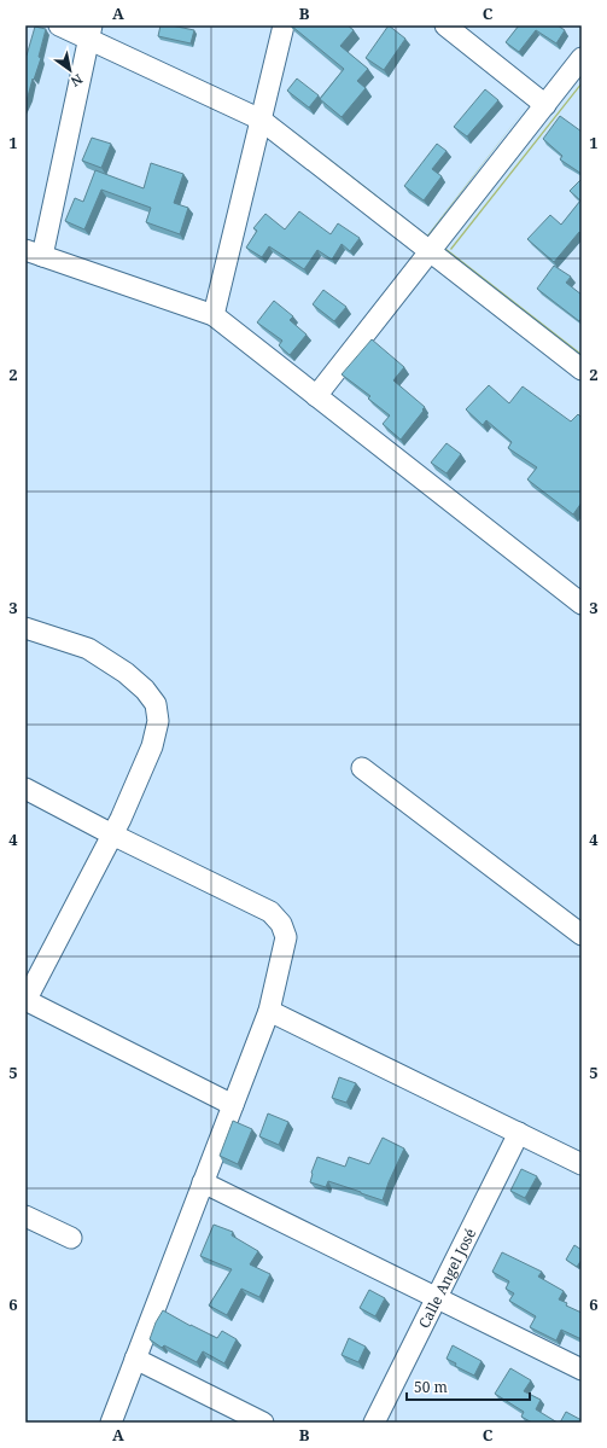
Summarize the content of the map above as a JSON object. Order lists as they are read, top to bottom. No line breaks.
{"streets":{"street":["Calle Angel José"]},"scale_bar":"50 m","north":"bottom right","grid":{"columns":["A","B","C"],"rows":["1","2","3","4","5","6"]}}
